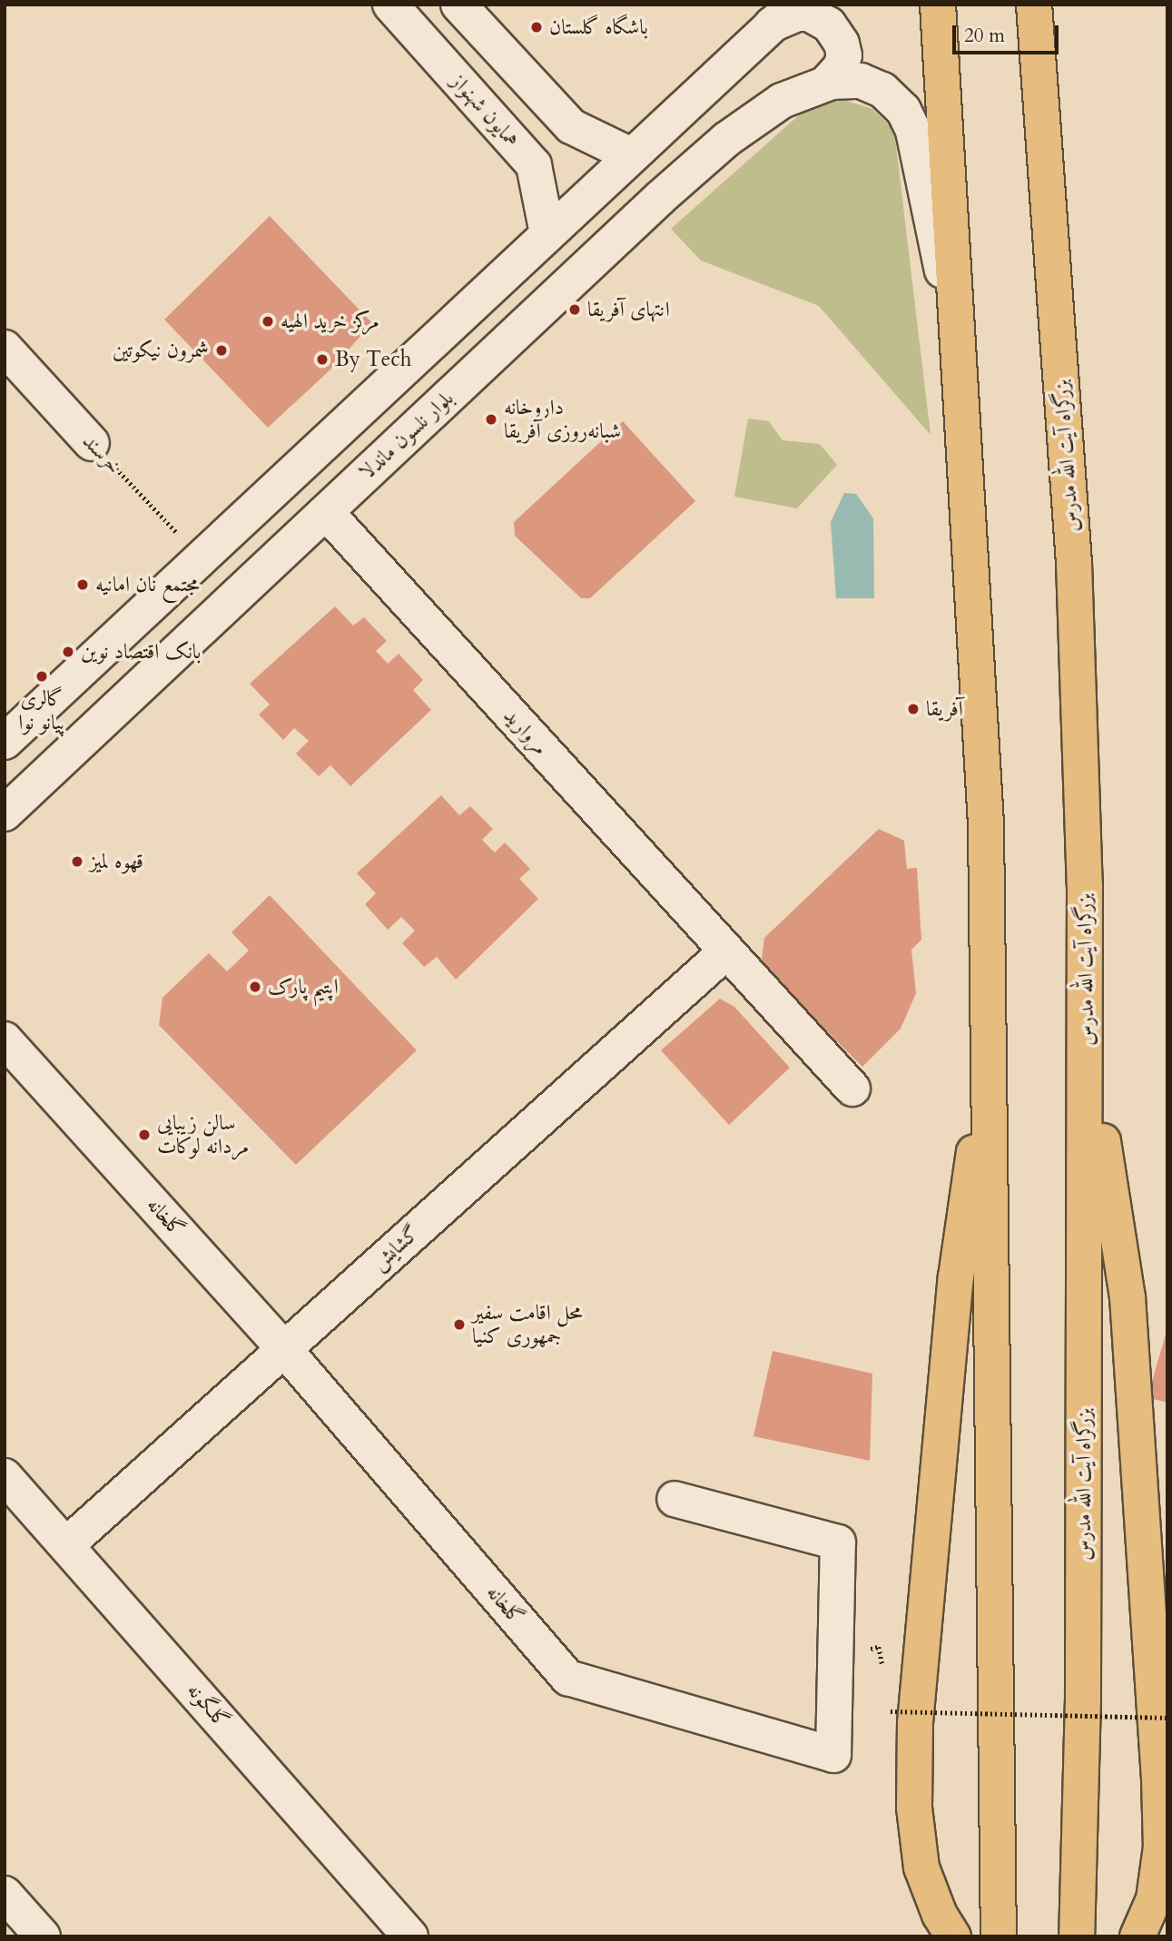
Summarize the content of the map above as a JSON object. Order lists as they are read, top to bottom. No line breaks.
{"streets":{"highway":["بزرگراه آیت الله مدرس"],"street":["همایون شهنواز","بلوار نلسون ماندلا","خرسند","مروارید","گلخانه","گشایش","گلگونه"]},"crossings":[["بلوار نلسون ماندلا","مروارید"],["مروارید","گشایش"],["گلخانه","گشایش"],["گشایش","گلگونه"]],"places":["باشگاه گلستان","انتهای آفریقا","مرکز خرید الهیه","شمرون نیکوتین","By Tech","داروخانه شبانه‌روزی آفریقا","مجتمع نان امانیه","بانک اقتصاد نوین","گالری پیانو نوا","آفریقا","قهوه لمیز","اپتیم پارک","سالن زیبایی مردانه لوکات","محل اقامت سفیر جمهوری کنیا"],"scale_bar":"20 m"}
